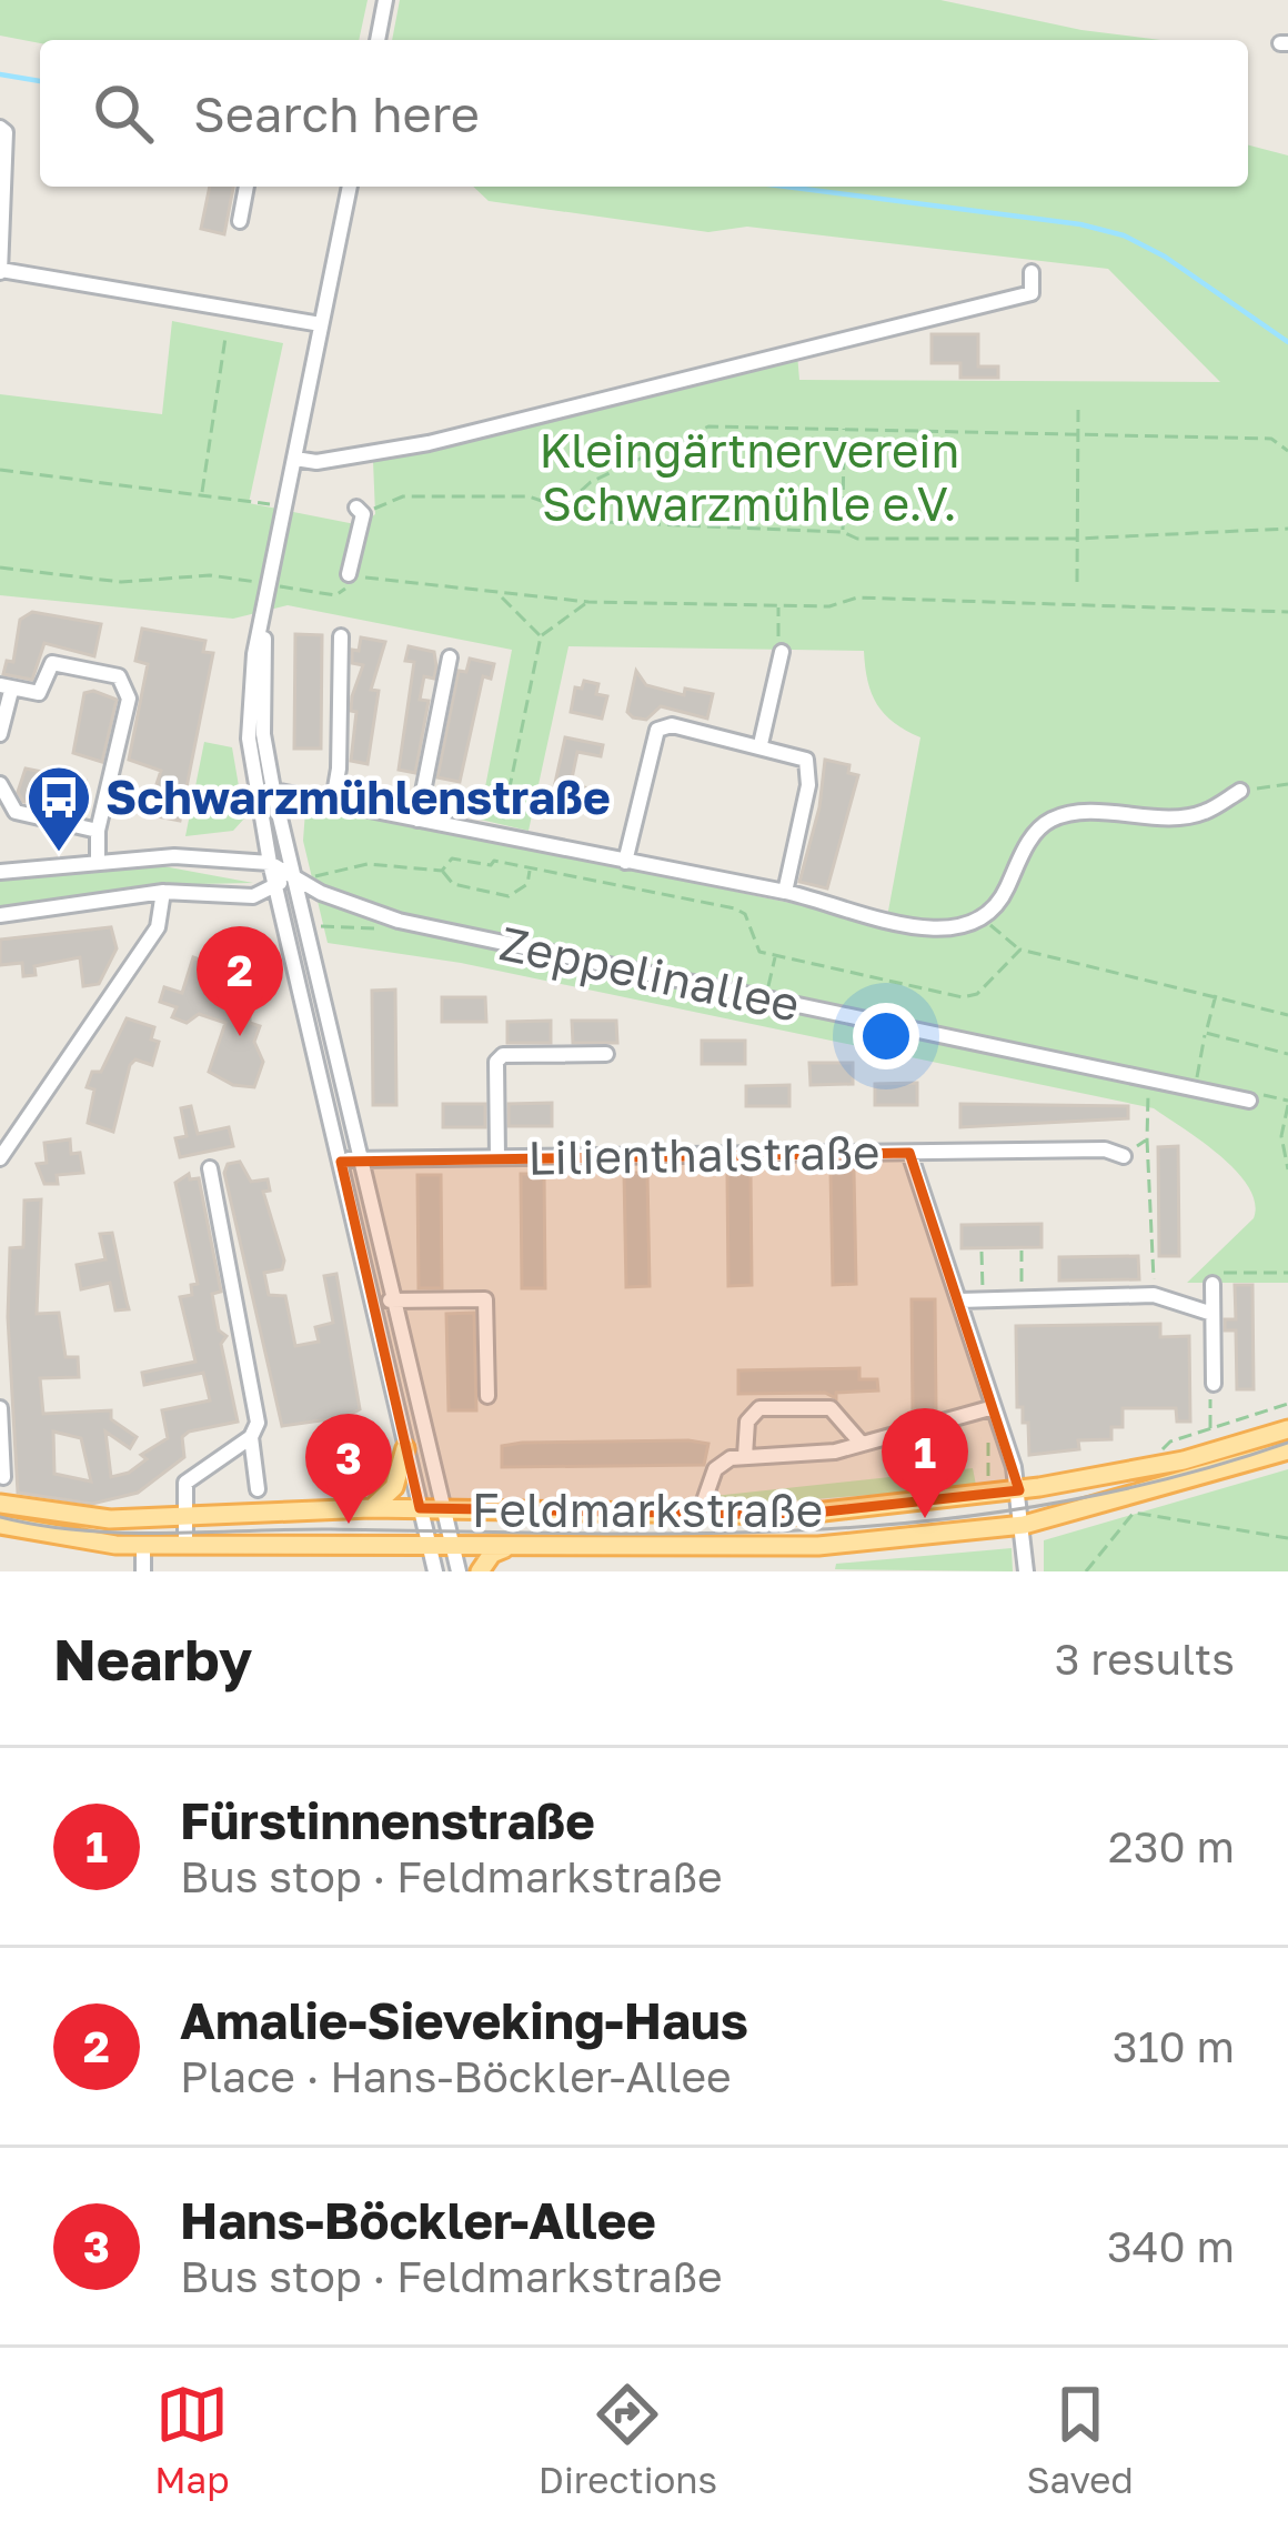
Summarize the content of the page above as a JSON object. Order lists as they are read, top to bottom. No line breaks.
{"streets":{"main road":["Feldmarkstraße"],"street":["Zeppelinallee","Lilienthalstraße"]},"crossings":[["Lilienthalstraße","Feldmarkstraße"]],"parks":["Kleingärtnerverein Schwarzmühle e.V."],"places":{"bus stop":["Schwarzmühlenstraße"]},"page":{"search":"Search here","pins":["2","1","3"],"heading":["Nearby","3 results"],"list":[{"mark":"1","name":"Fürstinnenstraße","note":"Bus stop · Feldmarkstraße","value":"230 m"},{"mark":"2","name":"Amalie-Sieveking-Haus","note":"Place · Hans-Böckler-Allee","value":"310 m"},{"mark":"3","name":"Hans-Böckler-Allee","note":"Bus stop · Feldmarkstraße","value":"340 m"}],"nav":["Map","Directions","Saved"]}}
